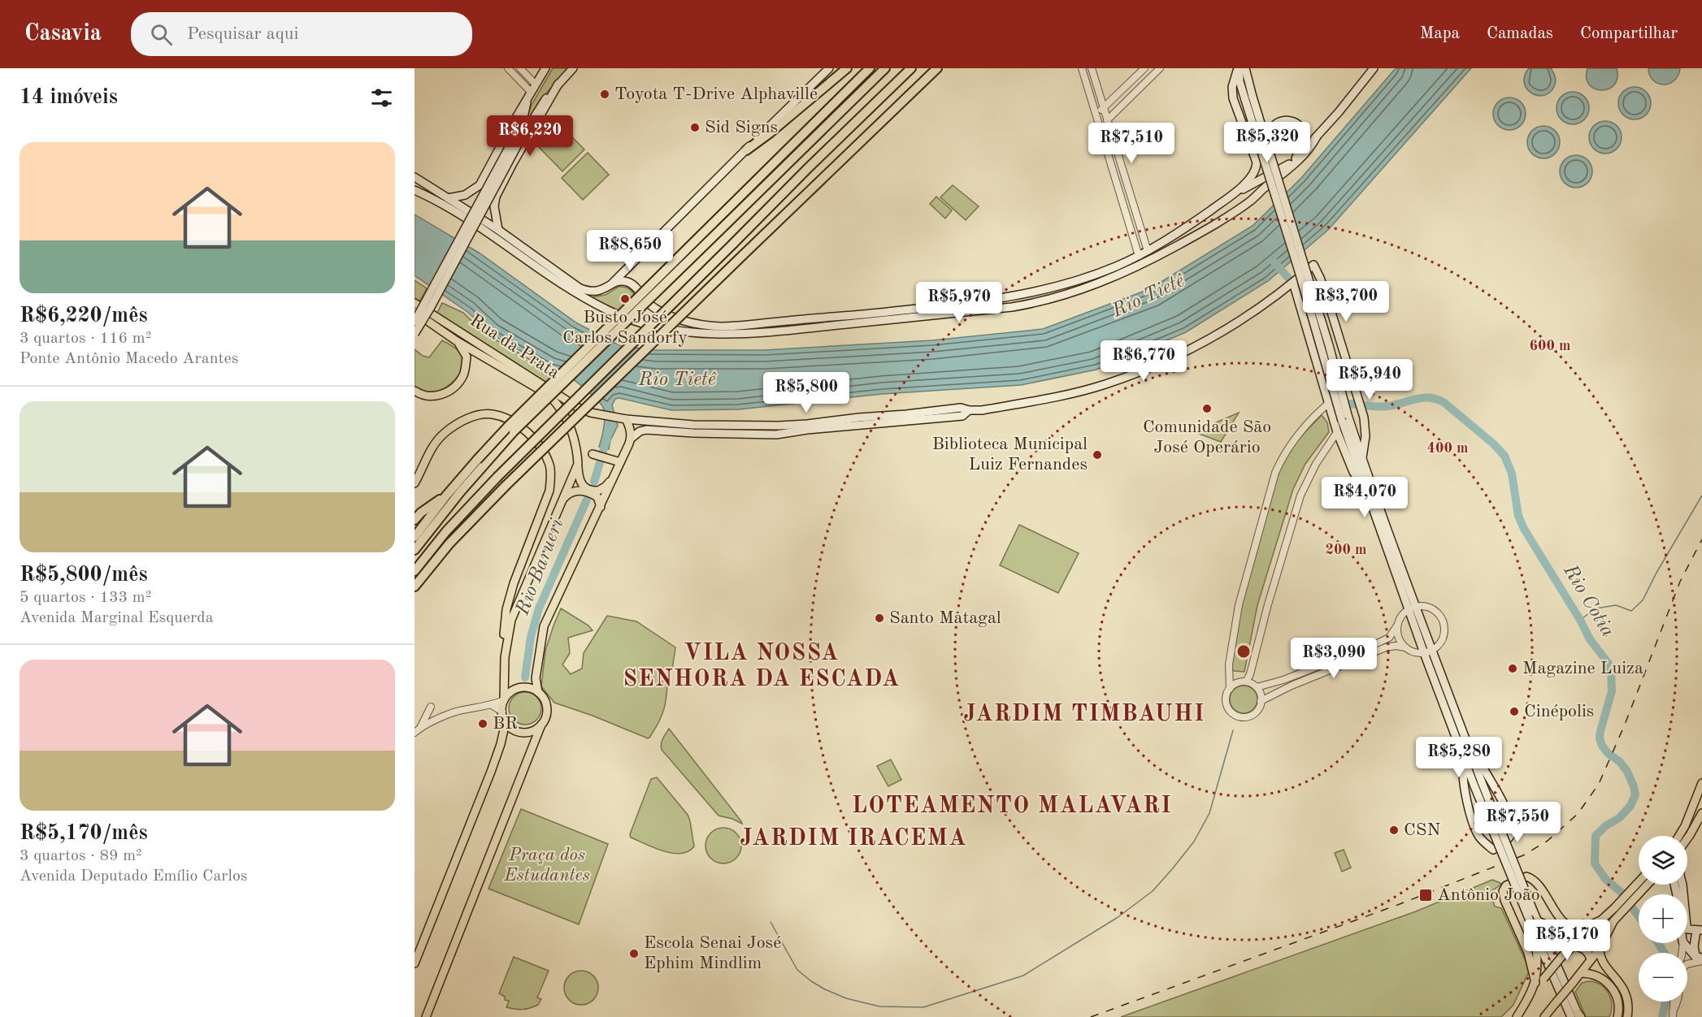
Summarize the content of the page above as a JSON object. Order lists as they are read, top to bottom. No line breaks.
{"streets":{"main road":["Rua da Prata"]},"districts":["VILA NOSSA SENHORA DA ESCADA","JARDIM TIMBAUHI","LOTEAMENTO MALAVARI","JARDIM IRACEMA"],"water":["Rio Tietê","Rio Barueri","Rio Cotia"],"parks":["Praça dos Estudantes"],"places":{"other":["Toyota T-Drive Alphaville","Sid Signs","Busto José Carlos Sandorfy","Comunidade São José Operário","Biblioteca Municipal Luiz Fernandes","Santo Matagal","Magazine Luiza","Cinépolis","BR","CSN","Escola Senai José Ephim Mindlim"],"transit":["Antônio João"]},"page":{"header":"Casavia","search":"Pesquisar aqui","nav":["Mapa","Camadas","Compartilhar"],"heading":"14 imóveis","price":["R$6,220","R$5,320","R$7,510","R$8,650","R$3,700","R$5,970","R$6,770","R$5,940","R$5,800","R$4,070","R$3,090","R$5,280","R$7,550","R$5,170"],"list":[{"name":"R$6,220/mês","note":"3 quartos · 116 m² · Ponte Antônio Macedo Arantes"},{"name":"R$5,800/mês","note":"5 quartos · 133 m² · Avenida Marginal Esquerda"},{"name":"R$5,170/mês","note":"3 quartos · 89 m² · Avenida Deputado Emílio Carlos"}],"map_buttons":["+","−"]},"rings":["600 m","400 m","200 m"]}
